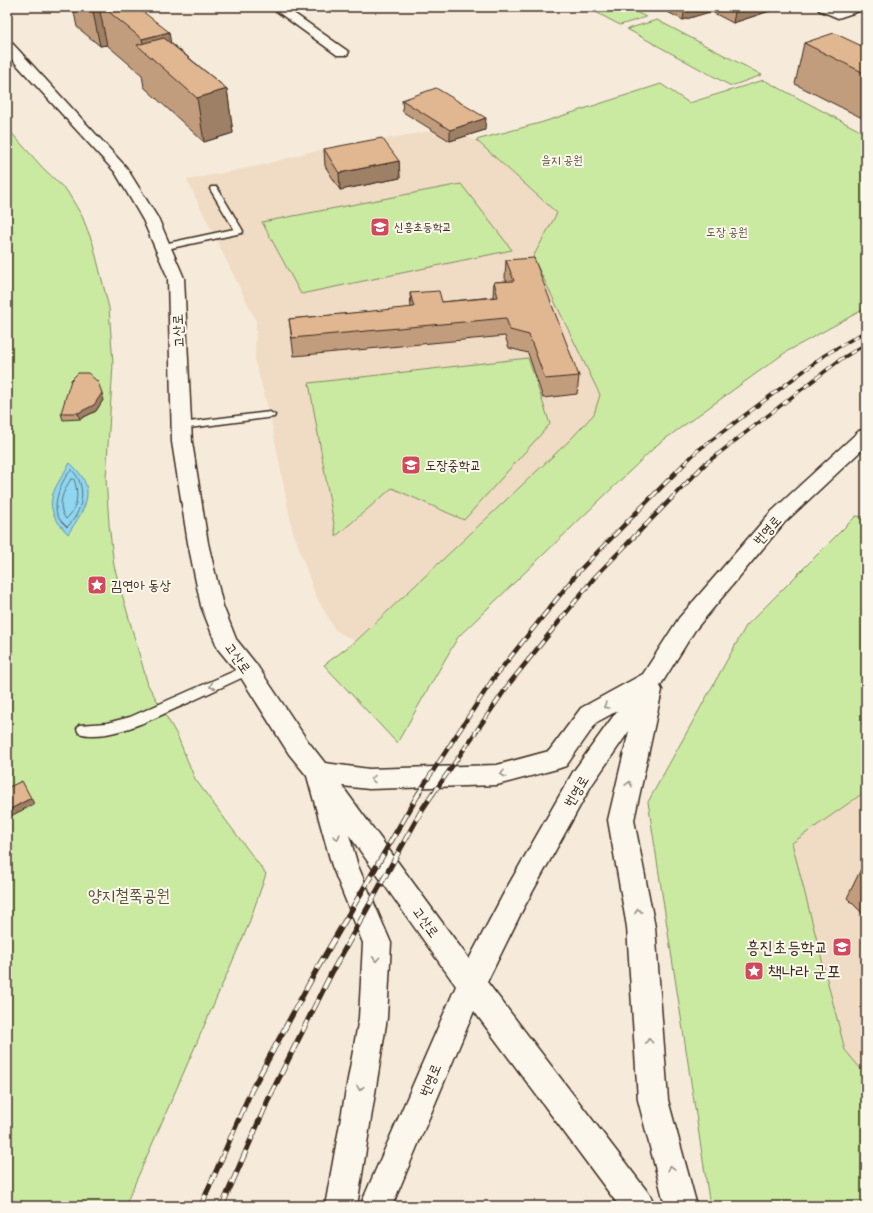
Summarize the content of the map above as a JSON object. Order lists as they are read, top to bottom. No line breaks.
{"streets":{"street":["고산로","번영로"]},"crossings":[["고산로","번영로"]],"parks":["을지 공원","도장 공원","양지철쭉공원"],"places":{"school or university":["신흥초등학교","도장중학교","흥진초등학교"],"place":["김연아 동상","책나라 군포"]}}
